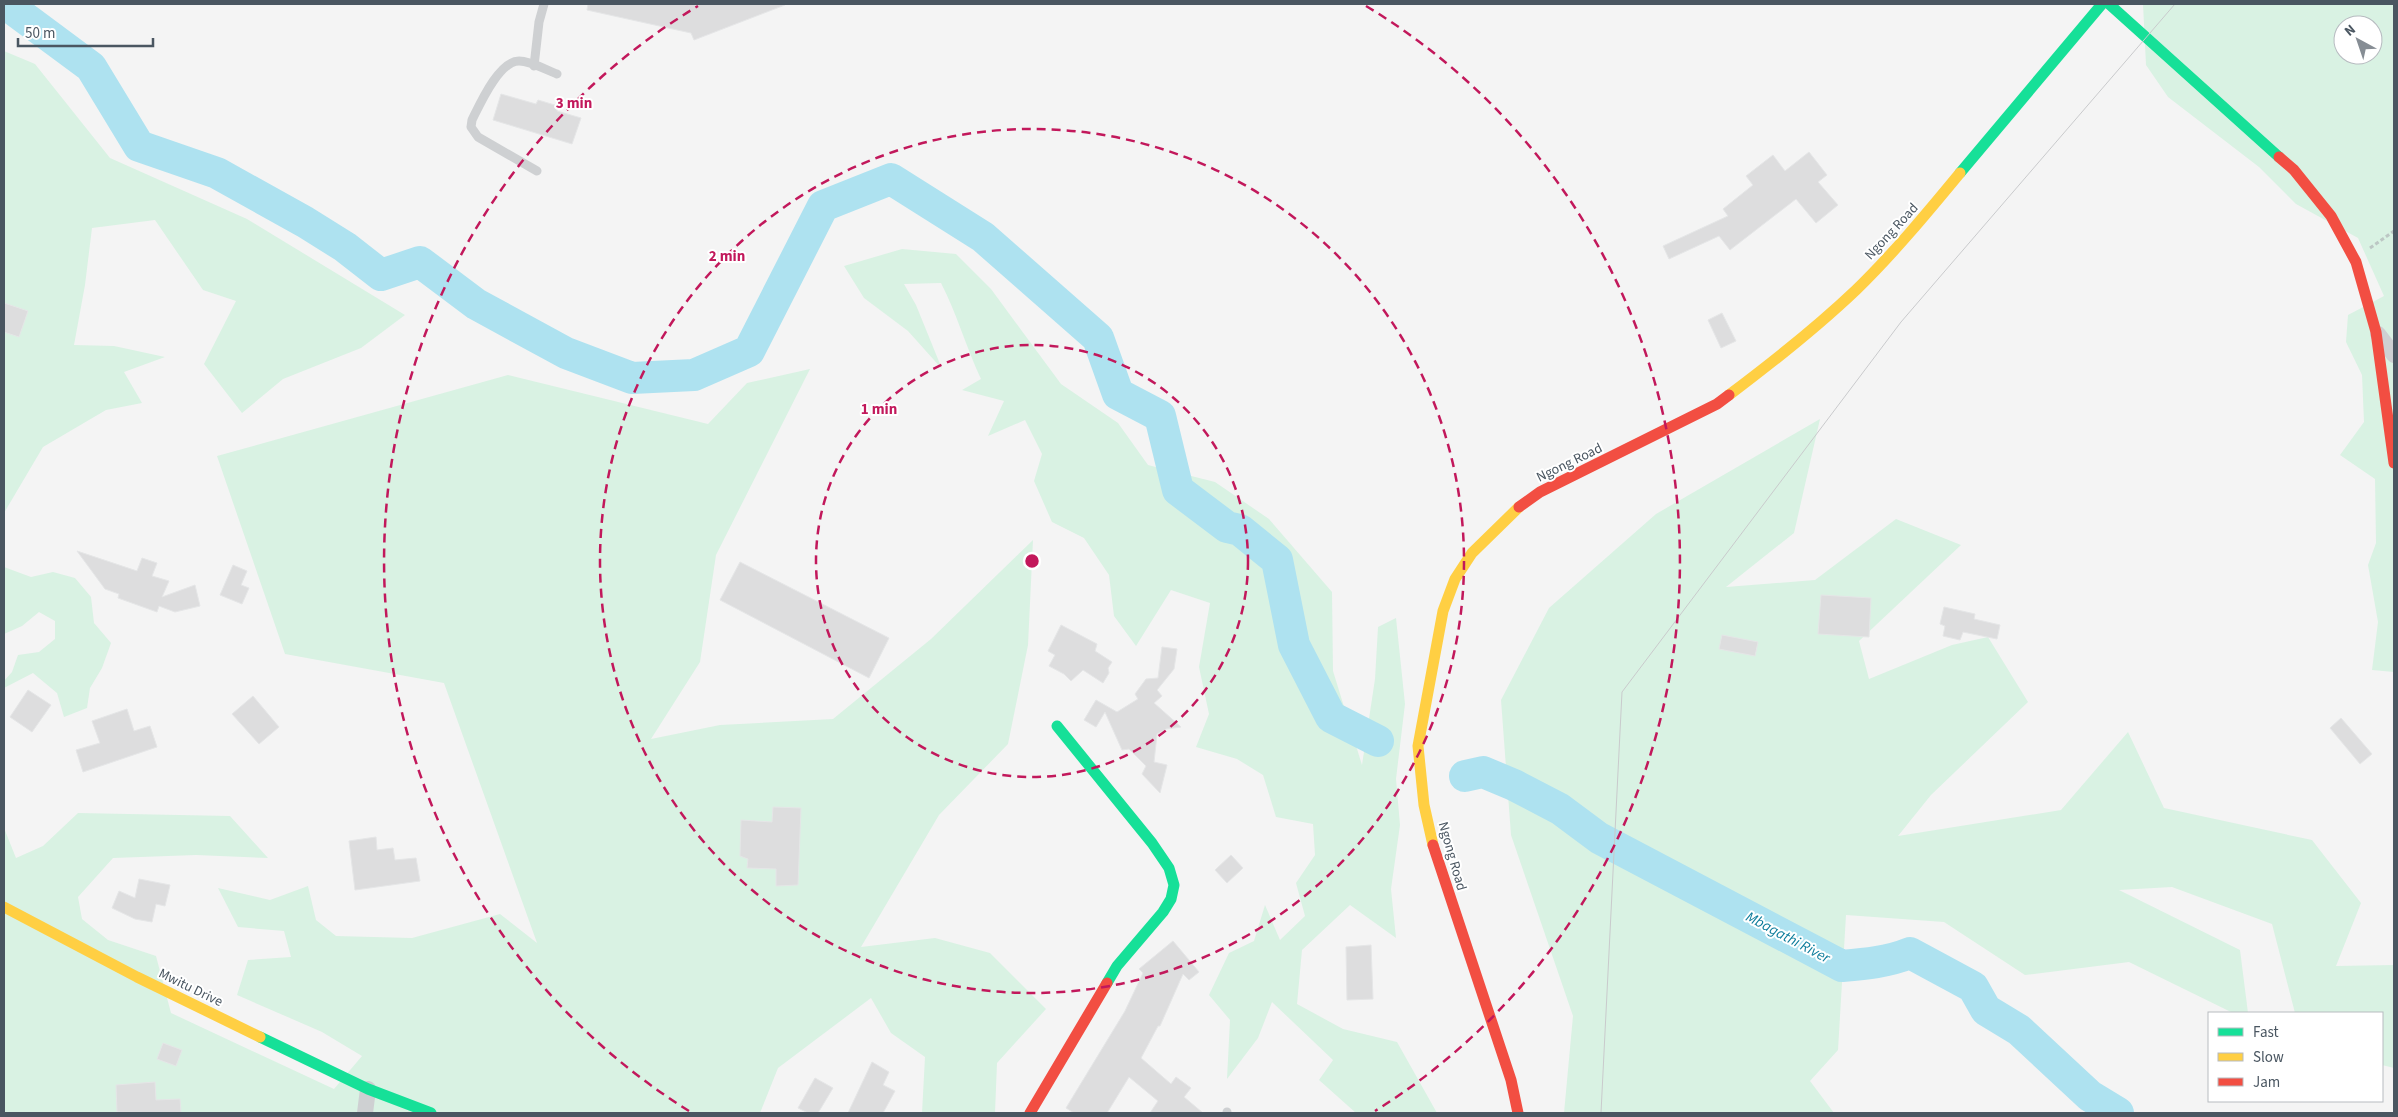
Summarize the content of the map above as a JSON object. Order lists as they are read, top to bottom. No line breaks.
{"streets":{"street":["Ngong Road","Mwitu Drive"]},"water":["Mbagathi River"],"legend":["Fast","Slow","Jam"],"scale_bar":"50 m","north":"top left","rings":["3 min","2 min","1 min"]}
